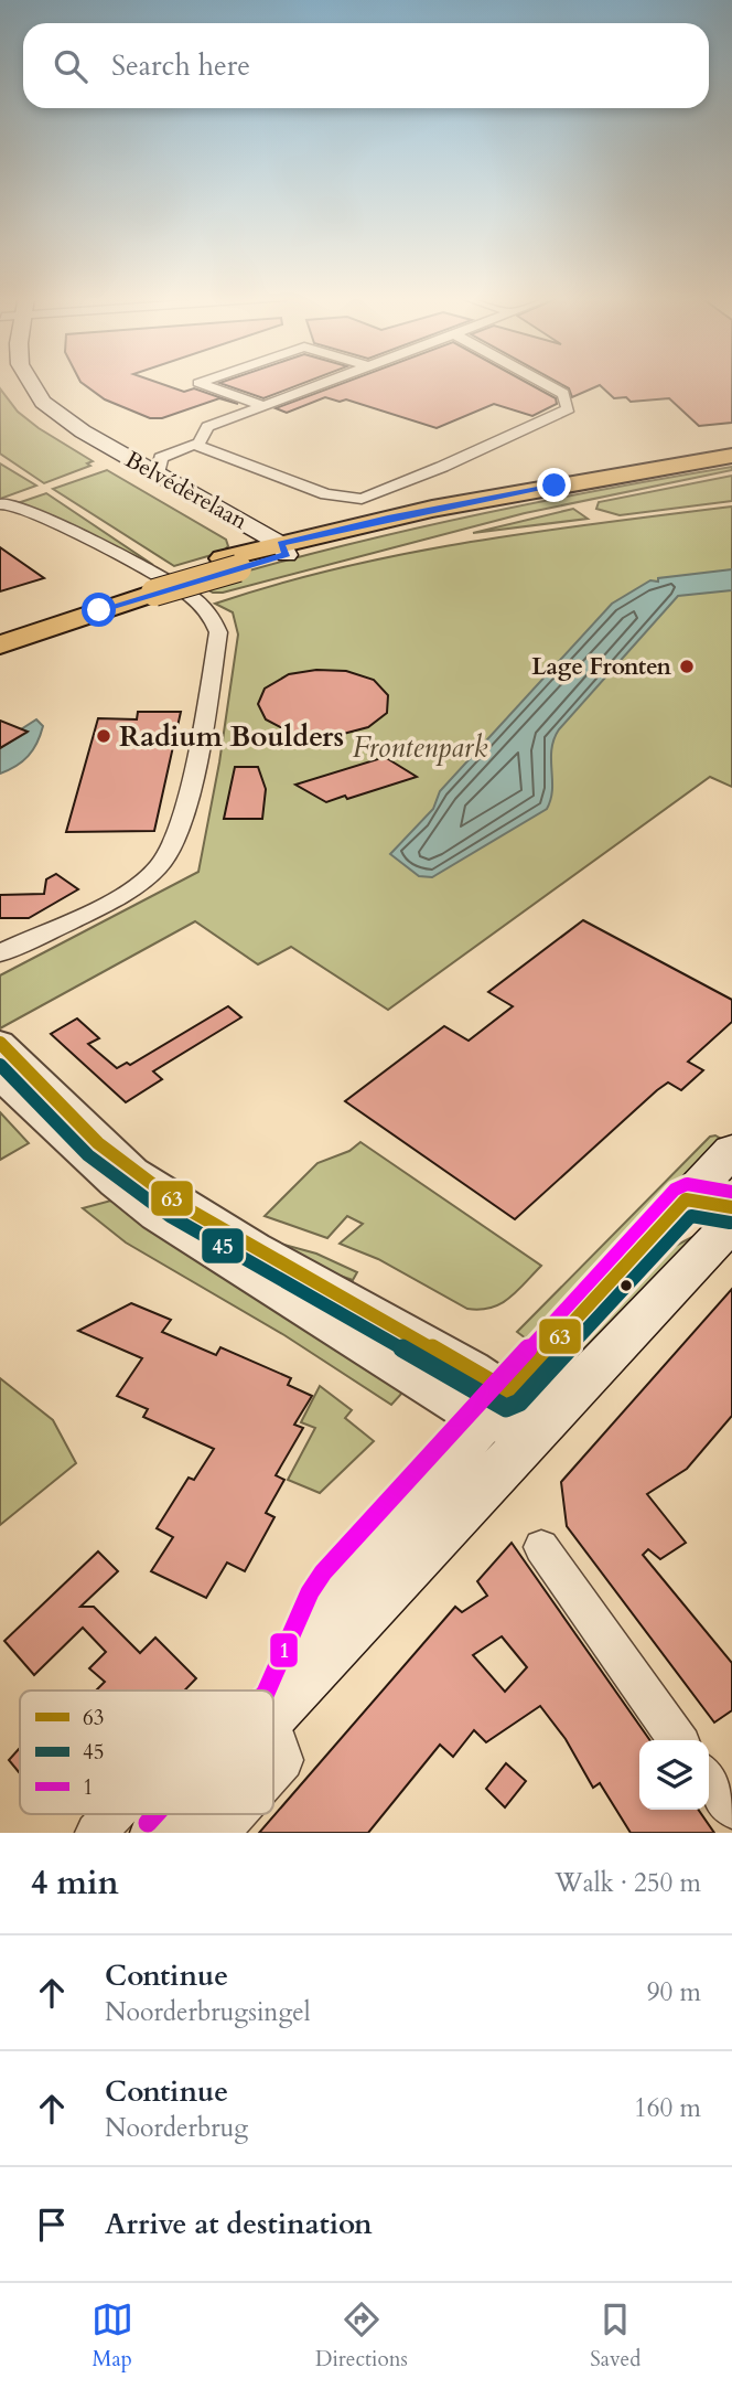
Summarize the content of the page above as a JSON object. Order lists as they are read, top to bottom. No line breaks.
{"streets":{"main road":["Belvédèrelaan"]},"parks":["Frontenpark"],"places":["Lage Fronten","Radium Boulders"],"lines":["transit line 63","transit line 45","transit line 1"],"legend":["63","45","1"],"page":{"search":"Search here","heading":["4 min","Walk · 250 m"],"list":[["Continue","Noorderbrugsingel","90 m"],["Continue","Noorderbrug","160 m"],"Arrive at destination"],"nav":["Map","Directions","Saved"]}}
